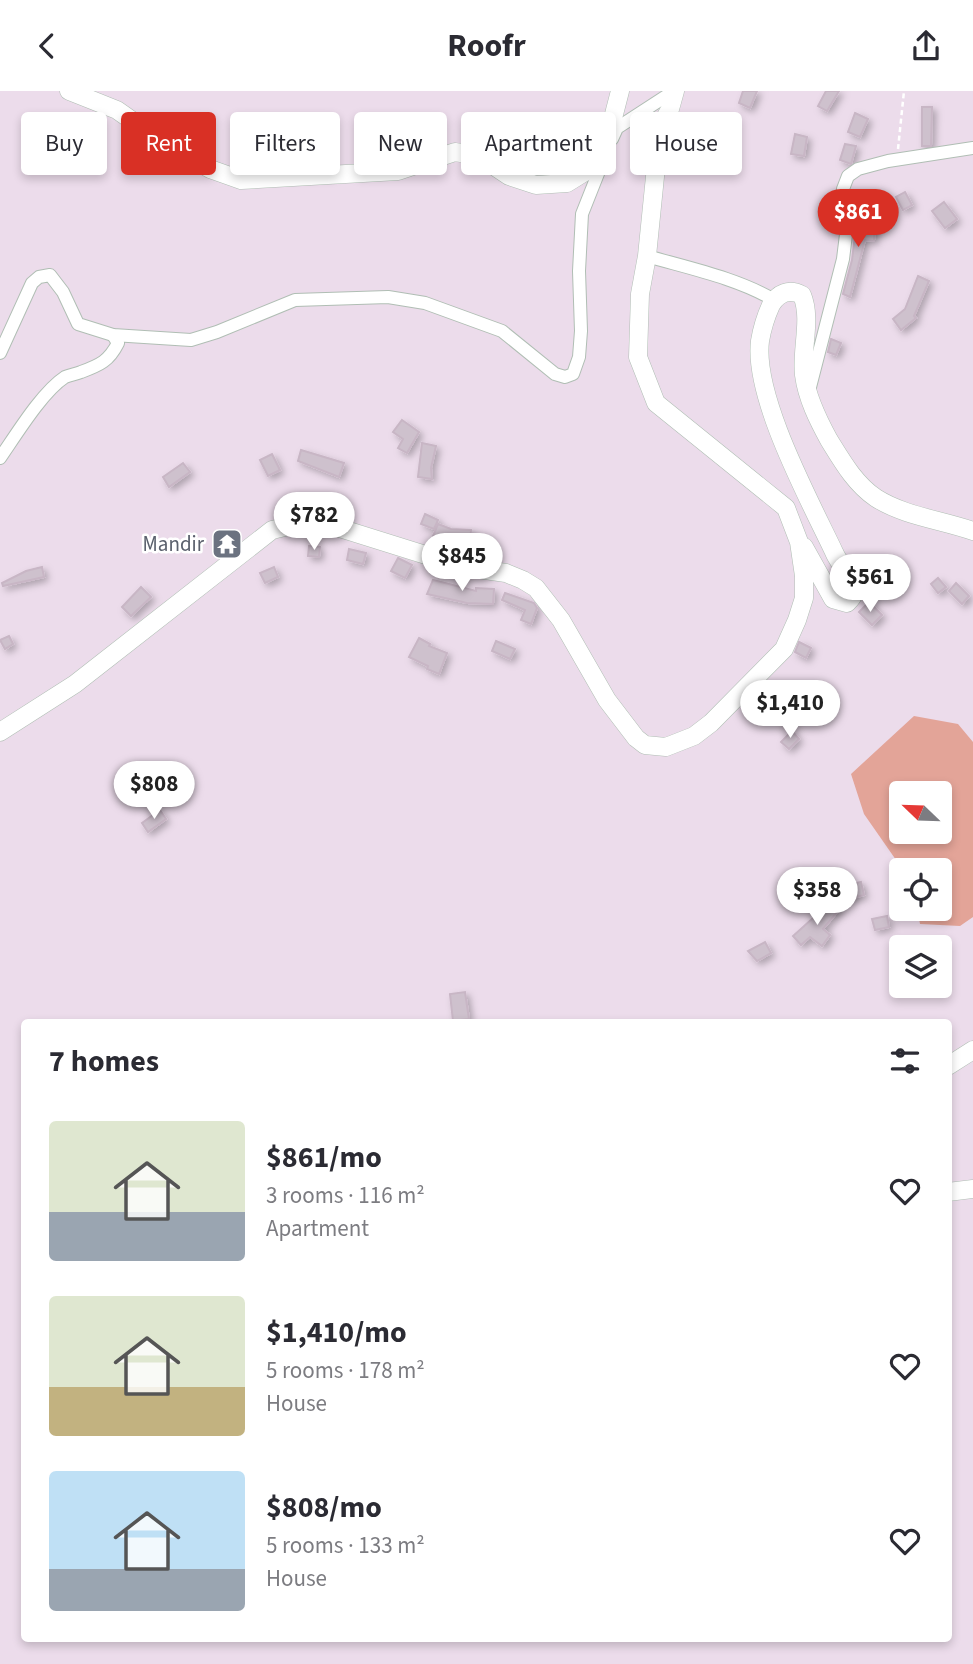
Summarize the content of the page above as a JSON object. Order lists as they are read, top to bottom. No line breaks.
{"places":{"temple":["Mandir"]},"north":"top left","page":{"header":"Roofr","chip":["Buy","Rent","Filters","New","Apartment","House"],"price":["$861","$782","$845","$561","$1,410","$808","$358"],"heading":"7 homes","list":[{"name":"$861/mo","note":"3 rooms · 116 m² · Apartment"},{"name":"$1,410/mo","note":"5 rooms · 178 m² · House"},{"name":"$808/mo","note":"5 rooms · 133 m² · House"}]}}
